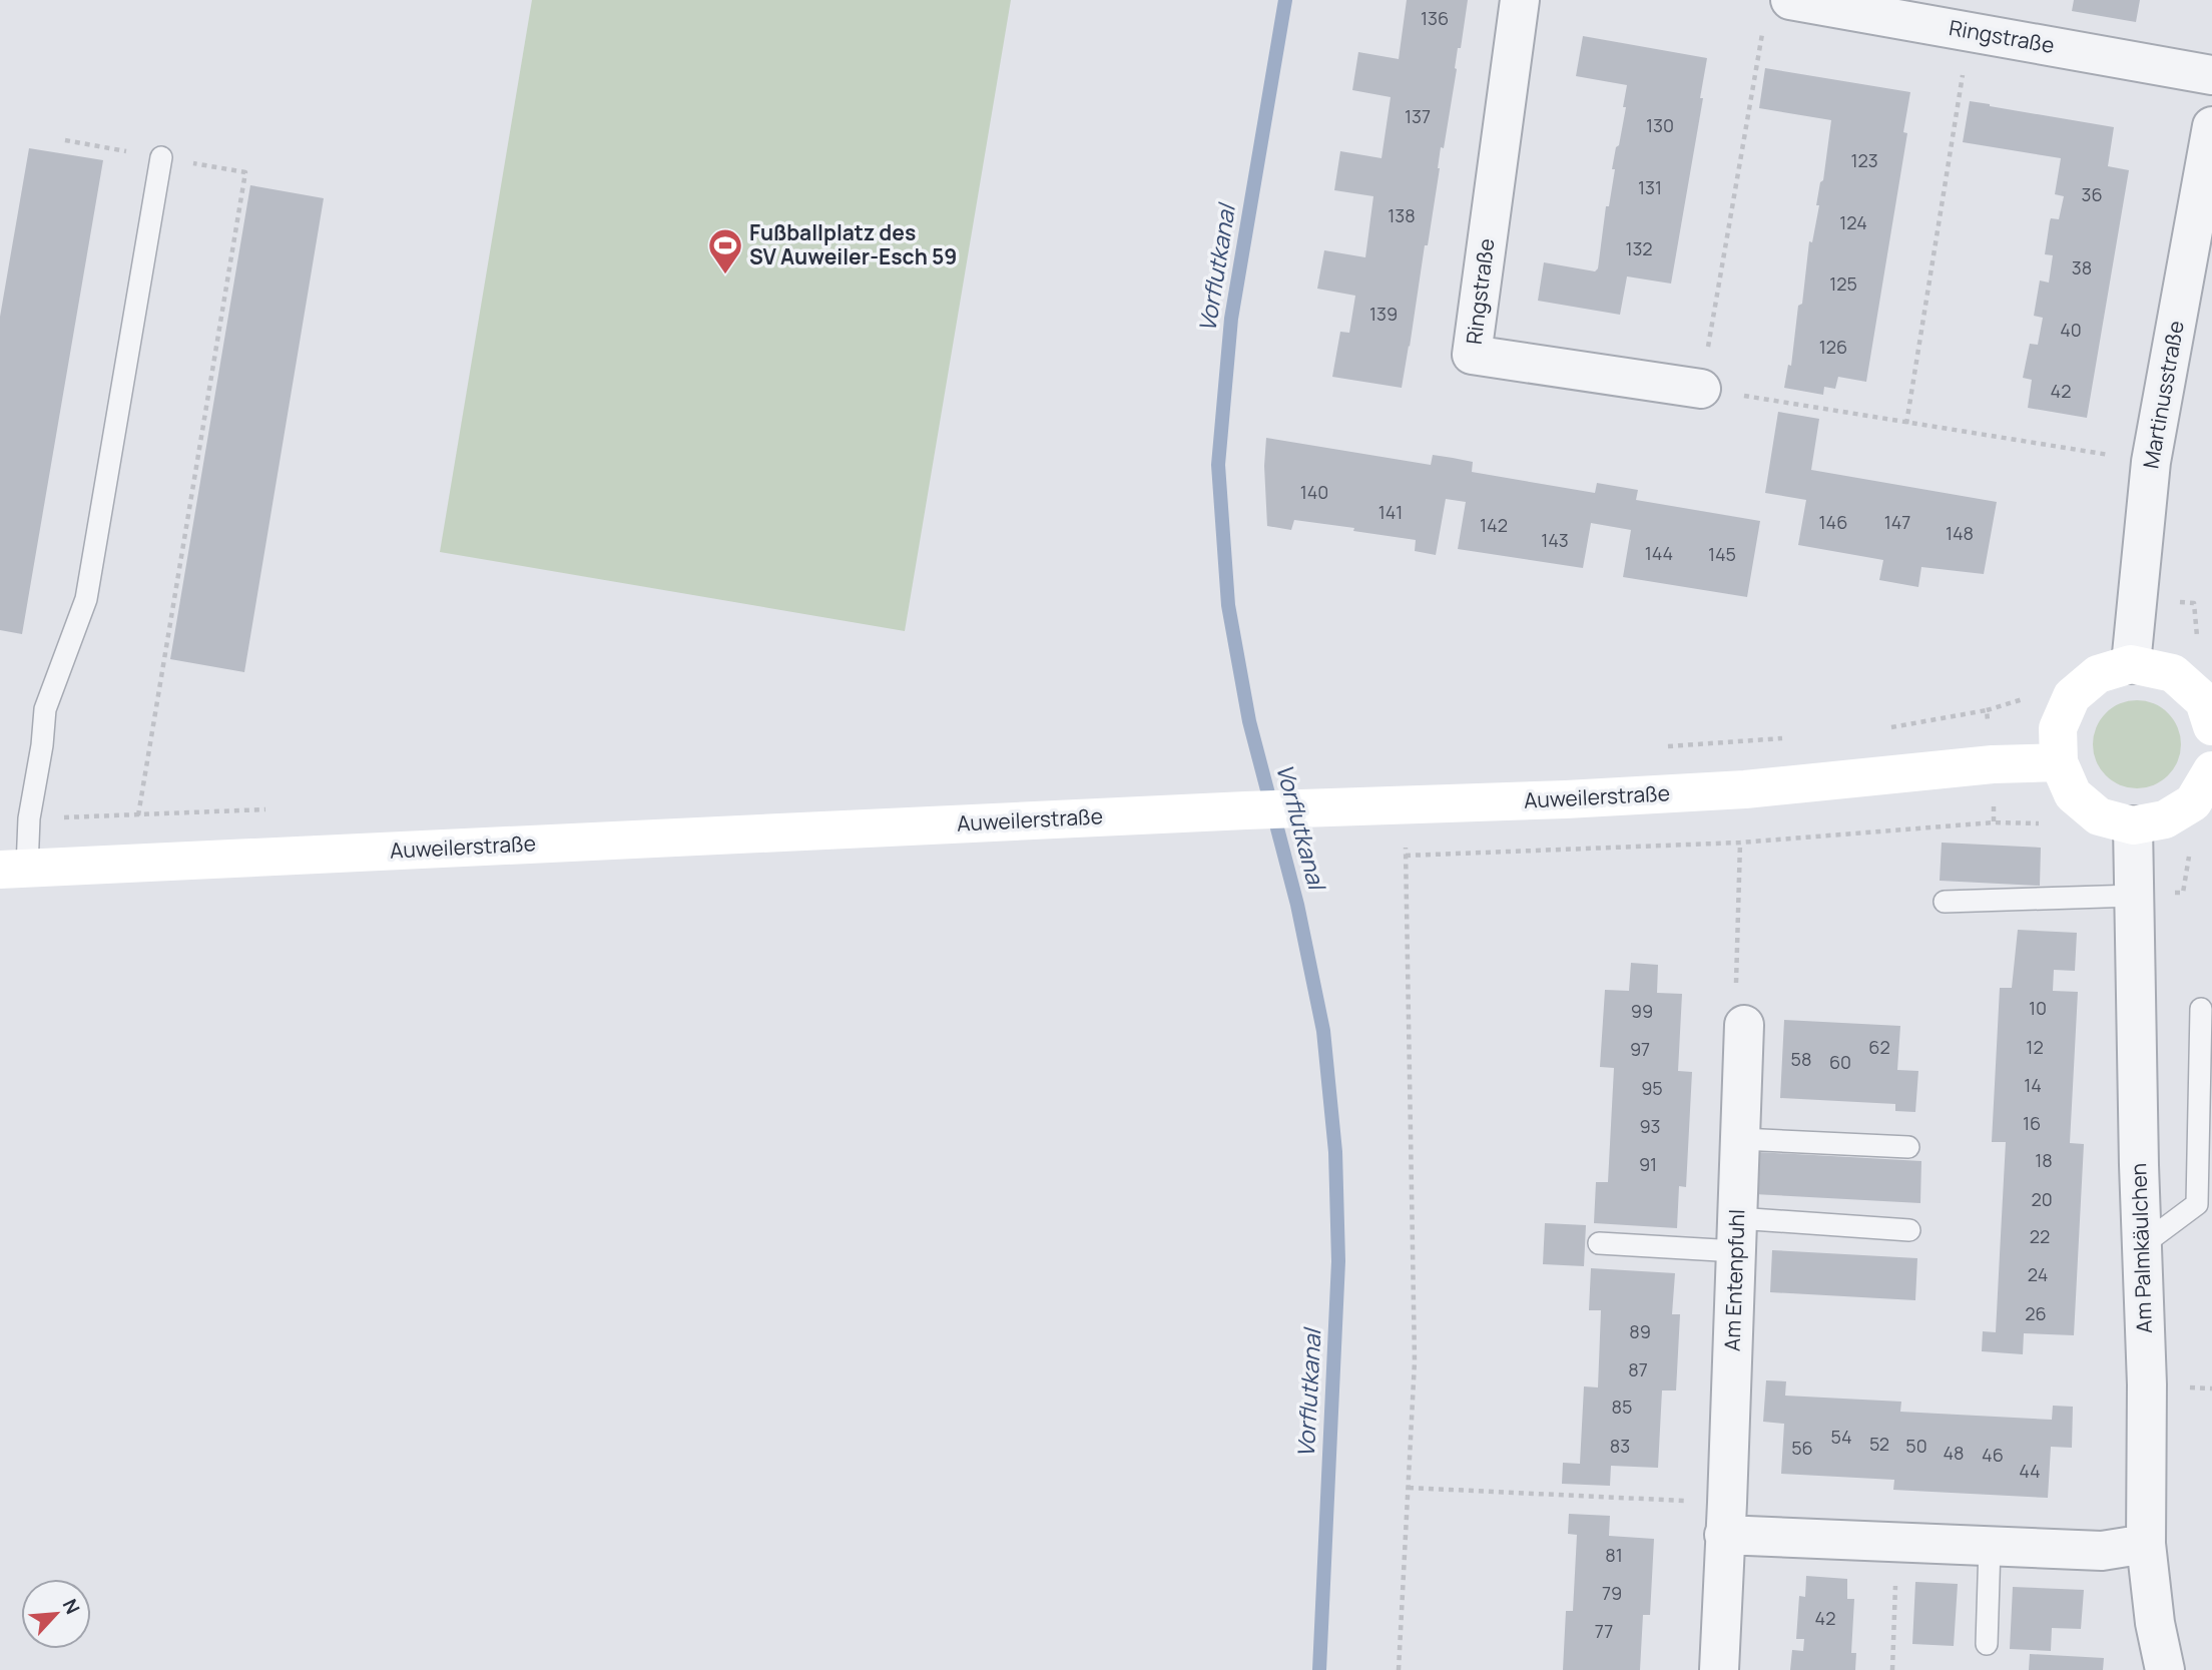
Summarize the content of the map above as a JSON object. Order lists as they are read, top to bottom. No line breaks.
{"streets":{"street":["Ringstraße","Martinusstraße","Auweilerstraße","Am Palmkäulchen","Am Entenpfuhl"]},"water":["Vorflutkanal"],"places":{"sports":["Fußballplatz des SV Auweiler-Esch 59"]},"house_numbers":["136","137","130","123","131","36","138","124","132","38","125","139","40","126","42","140","141","146","147","142","148","143","144","145","10","99","62","12","97","58","60","14","95","16","93","18","91","20","22","24","26","89","87","85","54","52","83","50","56","48","46","44","81","79","42","77"],"north":"top right"}
